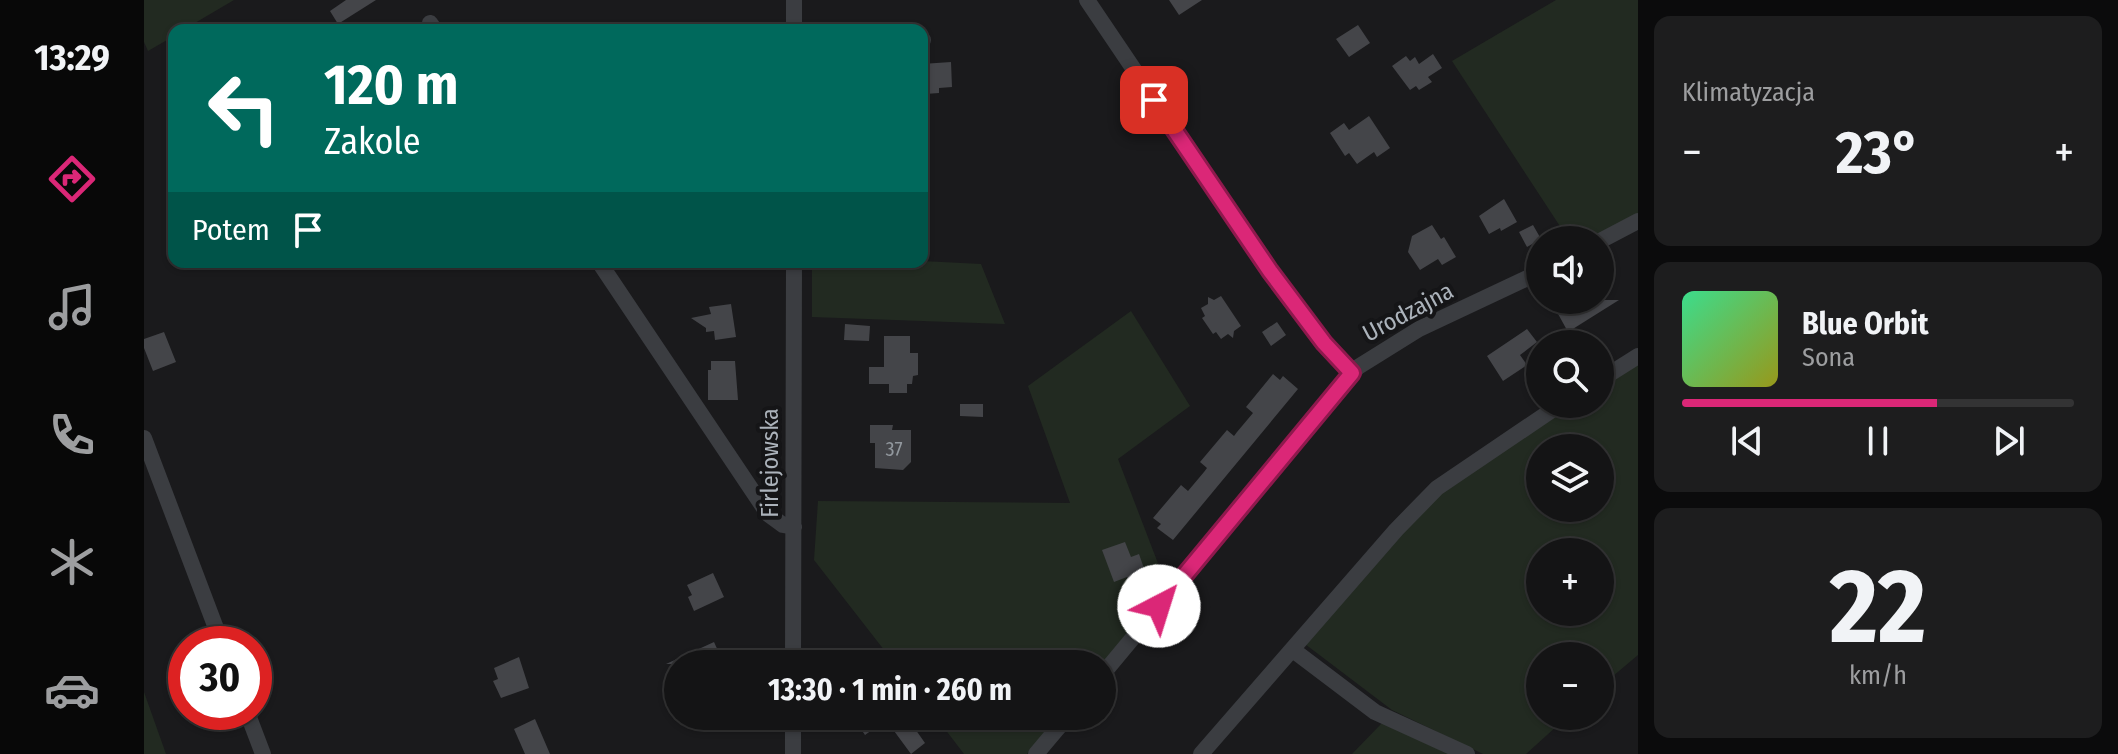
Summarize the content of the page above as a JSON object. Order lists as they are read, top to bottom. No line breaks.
{"streets":{"street":["Urodzajna","Firlejowska"]},"house_numbers":["37"],"page":{"tabs":"13:29","tile":["Klimatyzacja",["22","km/h"]],"turn":["120 m","Zakole"],"heat":["−","23°","+"],"then":"Potem","map_buttons":["+","−"],"song":["Blue Orbit","Sona"],"limit":"30","trip":"13:30 · 1 min · 260 m"}}
